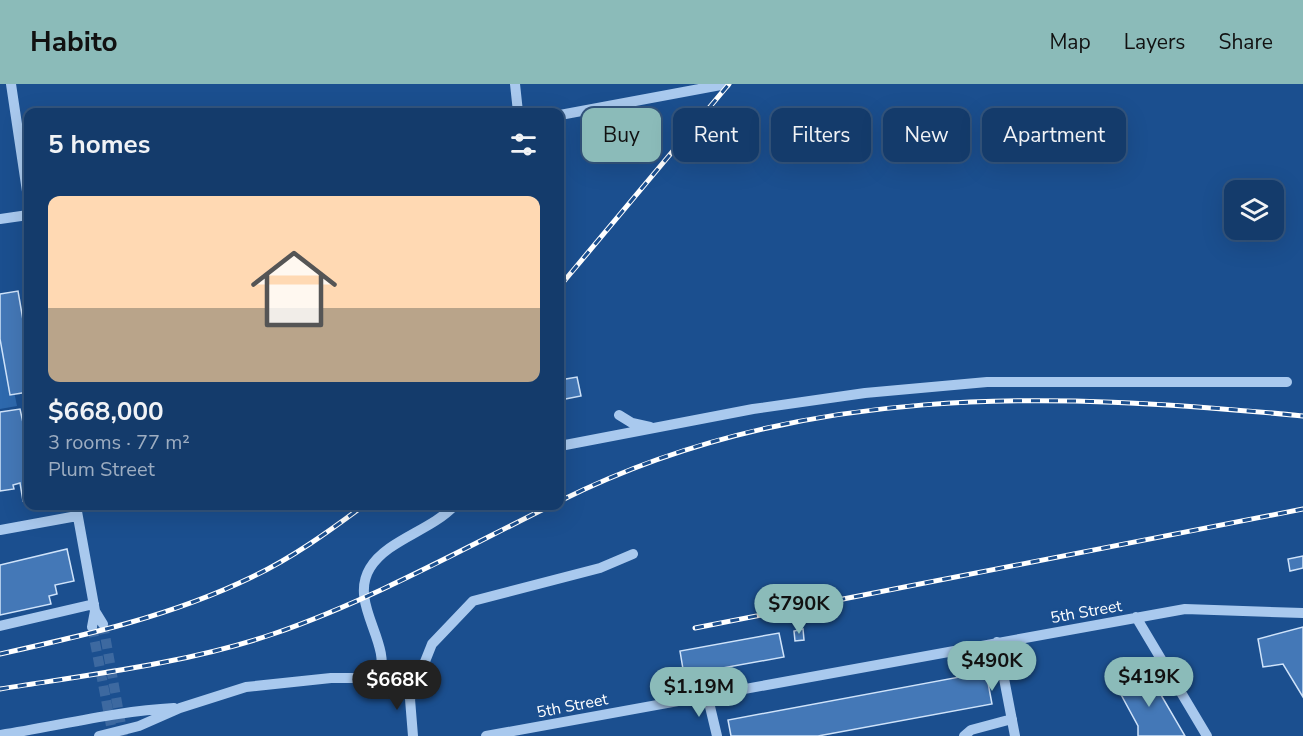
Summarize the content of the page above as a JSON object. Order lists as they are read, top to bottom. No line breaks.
{"streets":{"street":["5th Street"]},"page":{"header":"Habito","nav":["Map","Layers","Share"],"chip":["Buy","Rent","Filters","New","Apartment"],"heading":"5 homes","list":[{"name":"$668,000","note":"3 rooms · 77 m² · Plum Street"}],"price":["$790K","$490K","$419K","$668K","$1.19M"]}}
